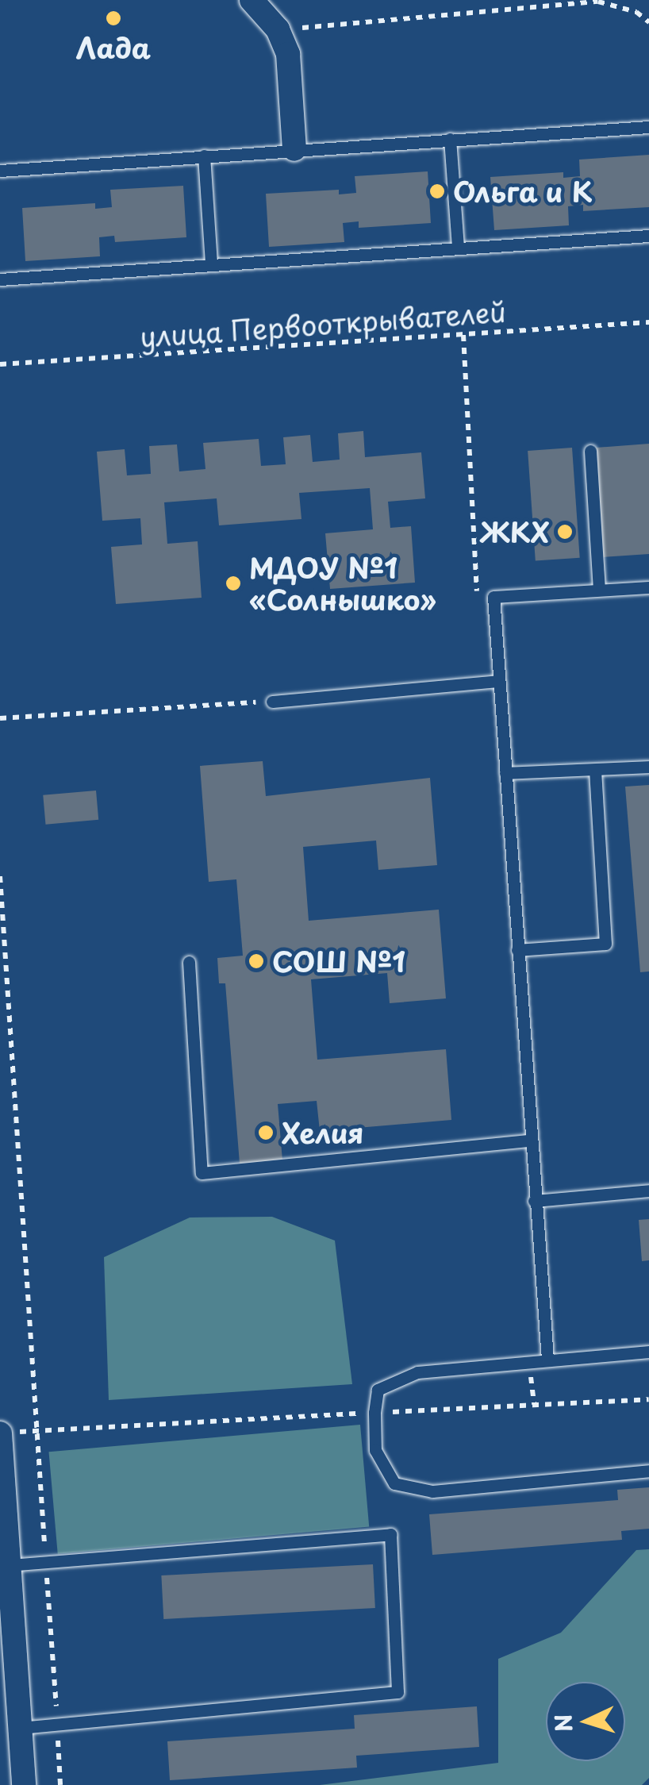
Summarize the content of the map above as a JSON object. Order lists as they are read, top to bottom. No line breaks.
{"streets":{"path":["улица Первооткрывателей"]},"places":["Лада","Ольга и К","ЖКХ","МДОУ №1 «Солнышко»","СОШ №1","Хелия"],"north":"left"}
